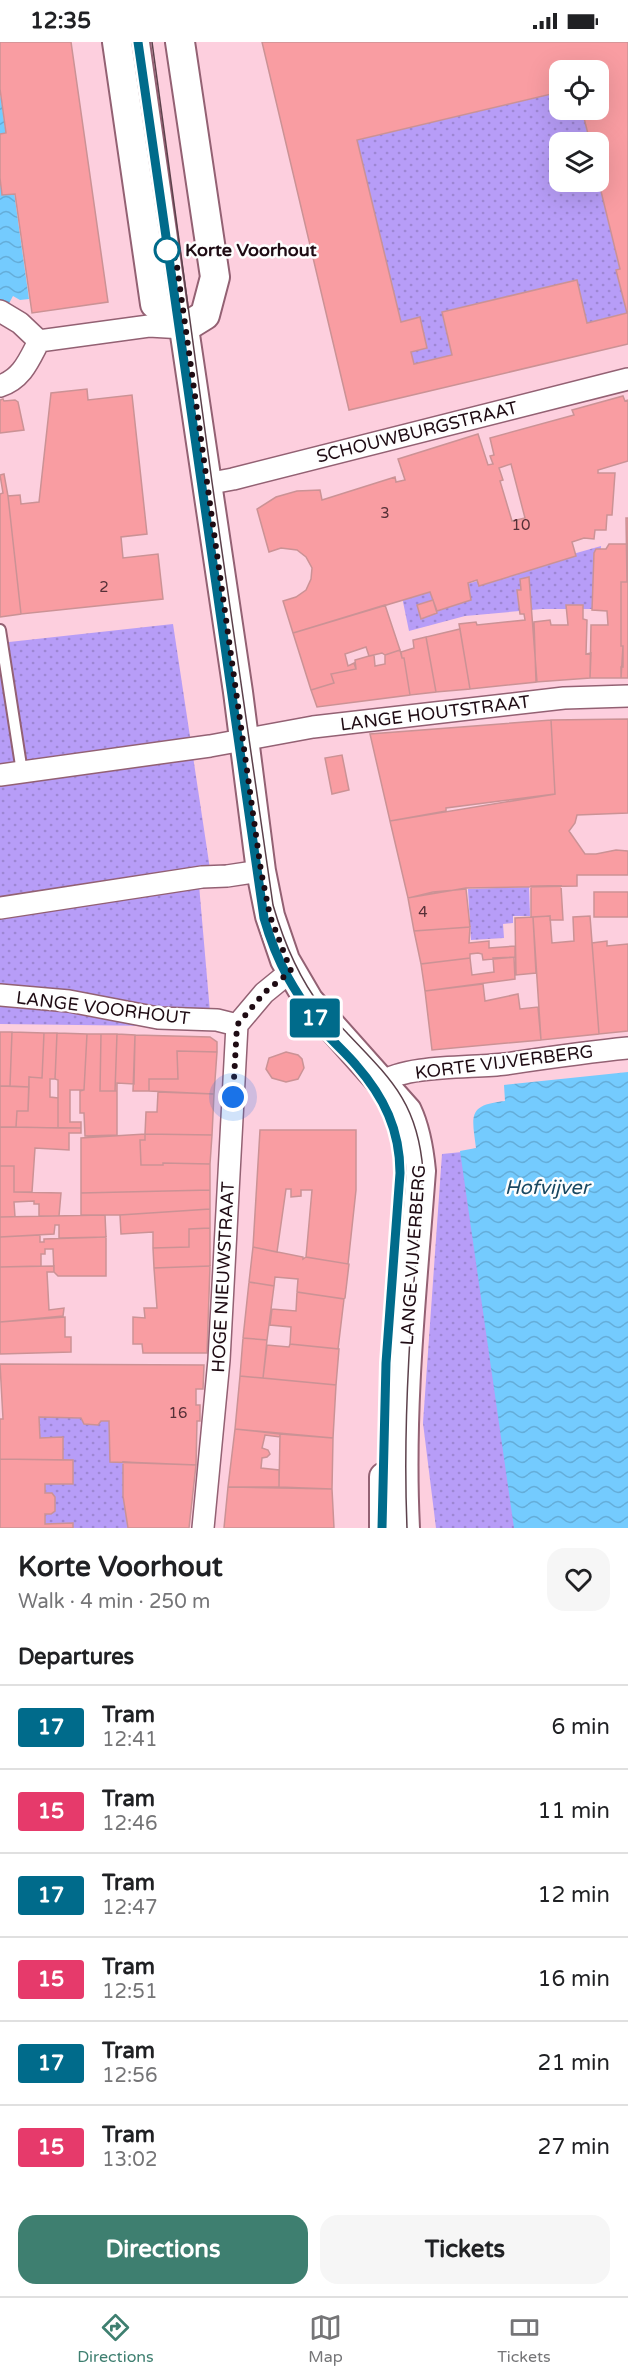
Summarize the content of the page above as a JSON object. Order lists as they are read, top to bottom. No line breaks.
{"streets":{"street":["SCHOUWBURGSTRAAT","LANGE HOUTSTRAAT","LANGE VOORHOUT","KORTE VIJVERBERG","LANGE VIJVERBERG","HOGE NIEUWSTRAAT"]},"crossings":[["LANGE VOORHOUT","HOGE NIEUWSTRAAT"],["KORTE VIJVERBERG","LANGE VIJVERBERG"]],"water":["Hofvijver"],"places":["Korte Voorhout"],"lines":["tram line 17"],"house_numbers":["3","10","2","4","16"],"page":{"status":"12:35","on_map":"17","heading":[["Korte Voorhout","Walk · 4 min · 250 m"],"Departures"],"list":[{"mark":"17","name":"Tram","note":"12:41","value":"6 min"},{"mark":"15","name":"Tram","note":"12:46","value":"11 min"},{"mark":"17","name":"Tram","note":"12:47","value":"12 min"},{"mark":"15","name":"Tram","note":"12:51","value":"16 min"},{"mark":"17","name":"Tram","note":"12:56","value":"21 min"},{"mark":"15","name":"Tram","note":"13:02","value":"27 min"}],"buttons":["Directions","Tickets"],"tabs":["Directions","Map","Tickets"]}}
